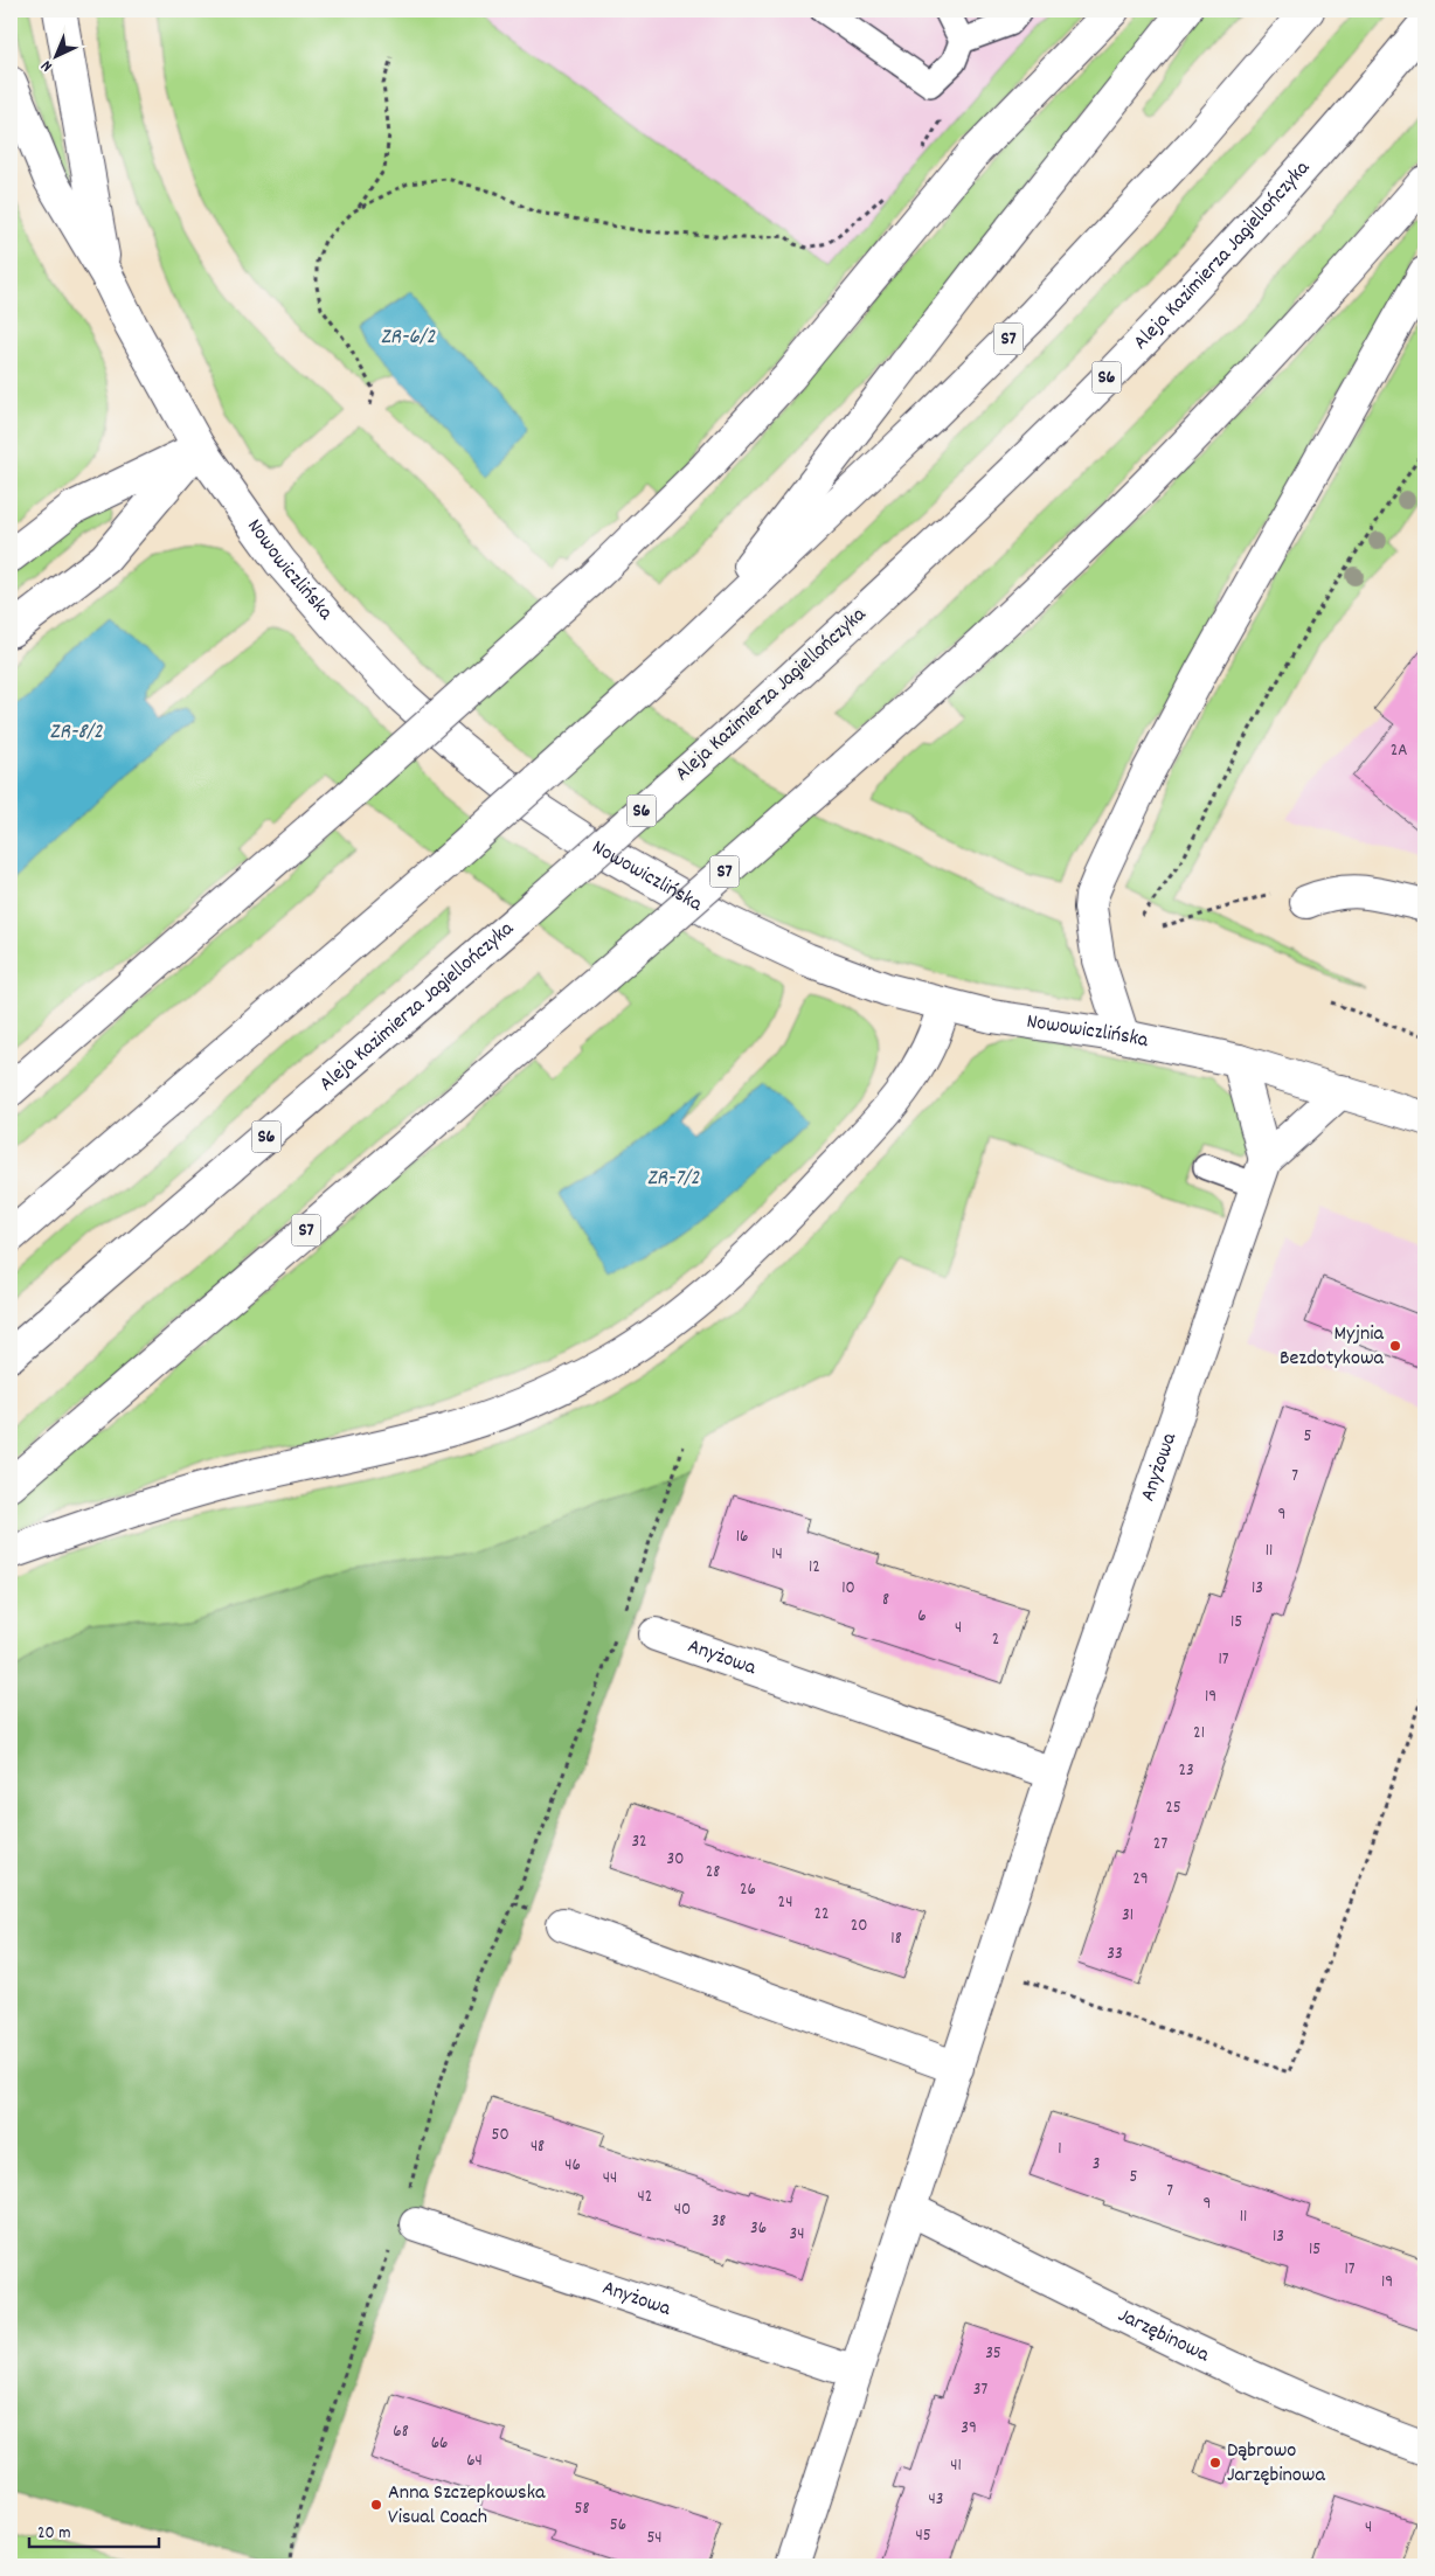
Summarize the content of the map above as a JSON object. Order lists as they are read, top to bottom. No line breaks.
{"streets":{"main road":["Aleja Kazimierza Jagiellończyka","S7","S6","Nowowiczlińska","Anyżowa","Jarzębinowa"]},"crossings":[["Anyżowa","Jarzębinowa"]],"water":["ZR-6/2","ZR-8/2","ZR-7/2"],"places":["Myjnia Bezdotykowa","Dąbrowo Jarzębinowa","Anna Szczepkowska Visual Coach"],"house_numbers":["2A","5","7","9","16","11","14","12","10","13","8","6","15","4","2","17","19","21","23","25","32","27","30","28","29","26","24","22","31","20","18","33","50","48","1","3","46","5","44","7","42","9","40","11","38","36","34","13","15","17","19","35","37","39","68","66","64","41","43","58","56","4","45","54"],"scale_bar":"20 m","north":"bottom left"}
